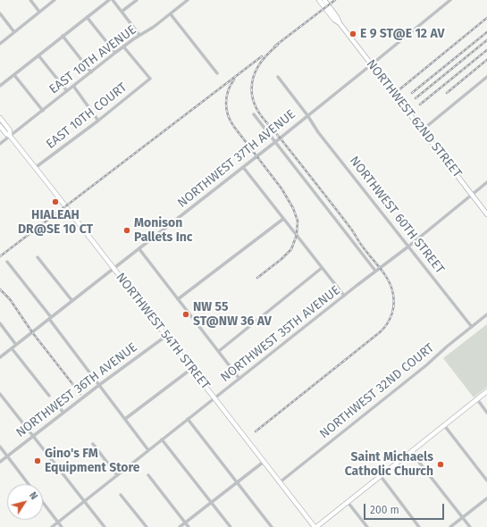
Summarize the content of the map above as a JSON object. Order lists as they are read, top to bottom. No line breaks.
{"streets":{"main road":["NORTHWEST 62ND STREET","NORTHWEST 54TH STREET"],"street":["EAST 10TH AVENUE","EAST 10TH COURT","NORTHWEST 37TH AVENUE","NORTHWEST 60TH STREET","NORTHWEST 35TH AVENUE","NORTHWEST 36TH AVENUE","NORTHWEST 32ND COURT"]},"crossings":[["EAST 10TH AVENUE","EAST 10TH COURT"],["EAST 10TH AVENUE","NORTHWEST 54TH STREET"],["EAST 10TH COURT","NORTHWEST 54TH STREET"],["NORTHWEST 62ND STREET","NORTHWEST 37TH AVENUE"],["NORTHWEST 62ND STREET","NORTHWEST 35TH AVENUE"],["NORTHWEST 37TH AVENUE","NORTHWEST 60TH STREET"],["NORTHWEST 37TH AVENUE","NORTHWEST 54TH STREET"],["NORTHWEST 60TH STREET","NORTHWEST 35TH AVENUE"],["NORTHWEST 60TH STREET","NORTHWEST 32ND COURT"],["NORTHWEST 54TH STREET","NORTHWEST 35TH AVENUE"],["NORTHWEST 54TH STREET","NORTHWEST 36TH AVENUE"],["NORTHWEST 54TH STREET","NORTHWEST 32ND COURT"]],"places":["E 9 ST@E 12 AV","HIALEAH DR@SE 10 CT","Monison Pallets Inc","NW 55 ST@NW 36 AV","Gino's FM Equipment Store","Saint Michaels Catholic Church"],"scale_bar":"200 m","north":"top right"}
